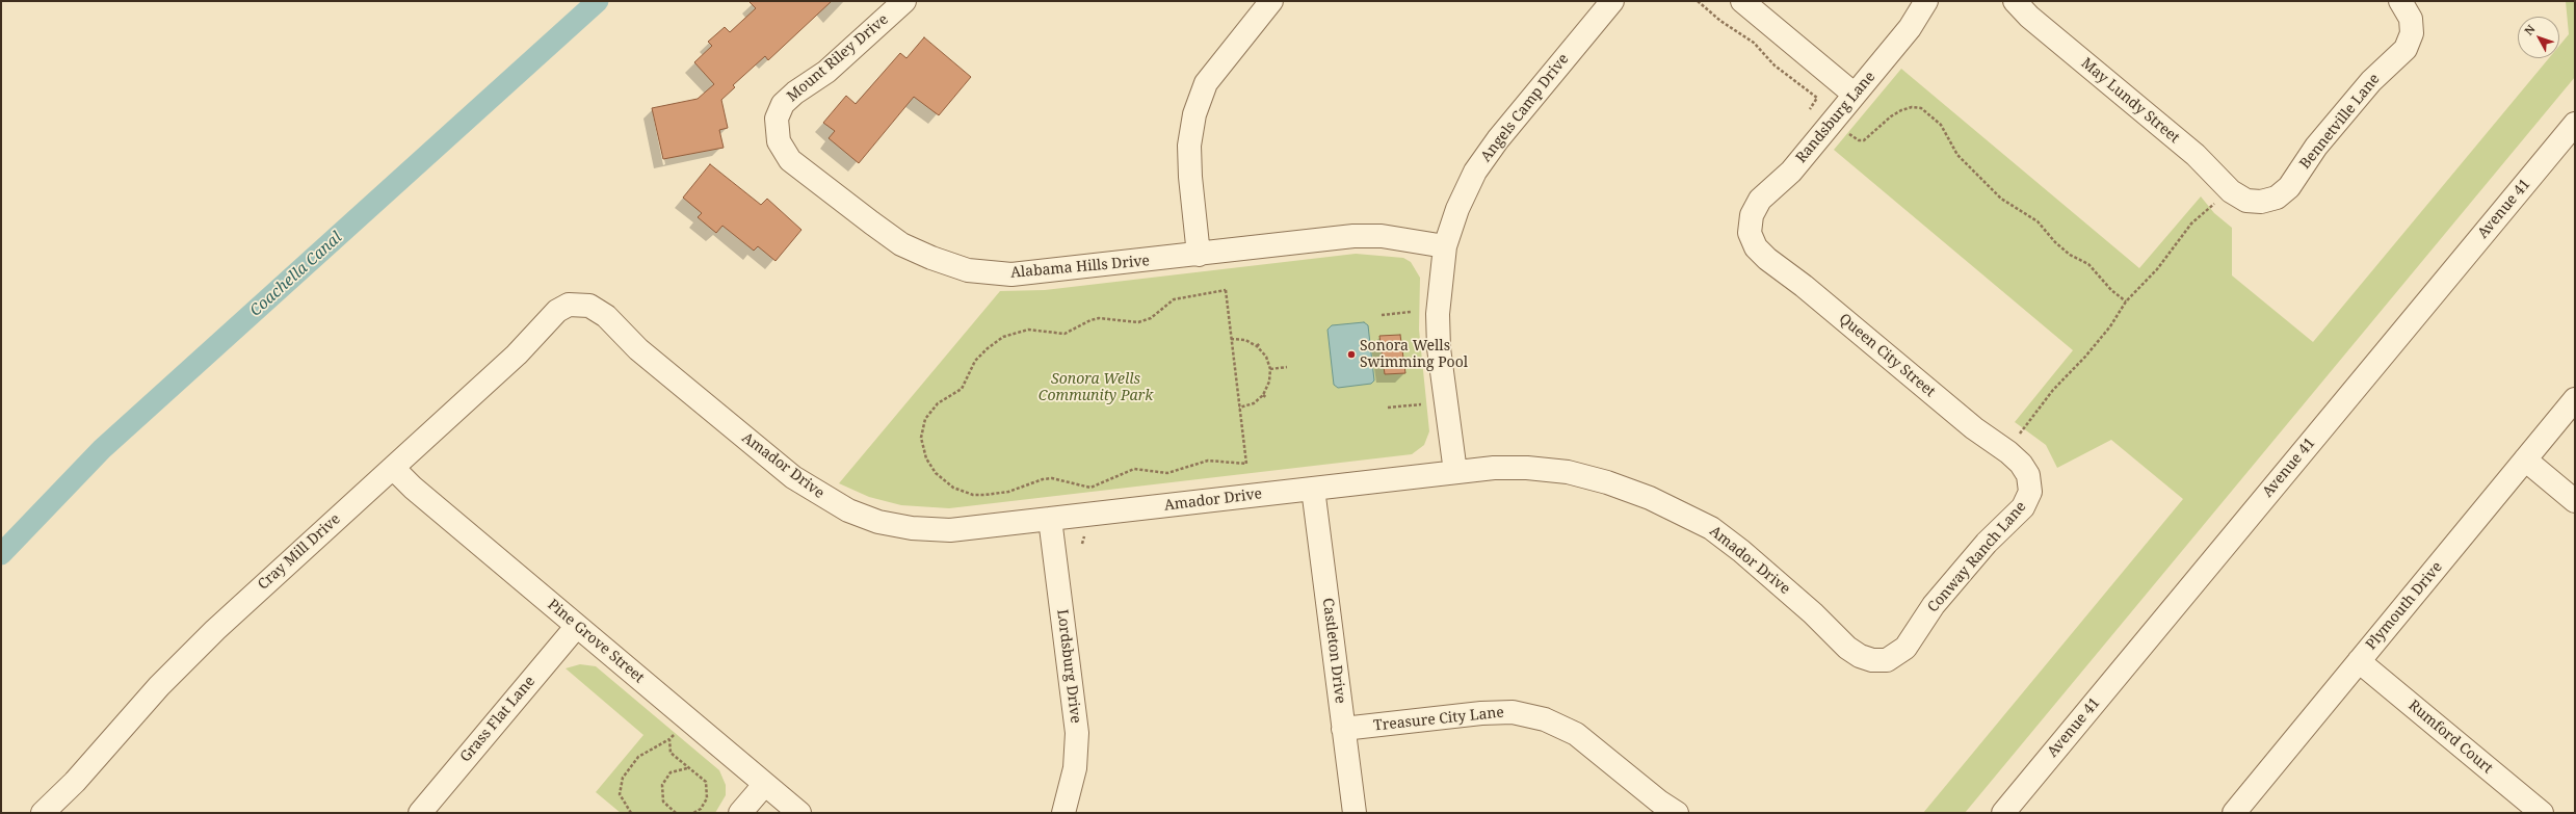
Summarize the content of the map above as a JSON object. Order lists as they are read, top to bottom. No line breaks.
{"streets":{"street":["Mount Riley Drive","May Lundy Street","Angels Camp Drive","Randsburg Lane","Bennetville Lane","Avenue 41","Alabama Hills Drive","Queen City Street","Amador Drive","Cray Mill Drive","Conway Ranch Lane","Plymouth Drive","Pine Grove Street","Castleton Drive","Lordsburg Drive","Grass Flat Lane","Treasure City Lane","Rumford Court"]},"crossings":[["Mount Riley Drive","Alabama Hills Drive"],["May Lundy Street","Bennetville Lane"],["Angels Camp Drive","Alabama Hills Drive"],["Angels Camp Drive","Amador Drive"],["Randsburg Lane","Queen City Street"],["Queen City Street","Conway Ranch Lane"],["Amador Drive","Cray Mill Drive"],["Amador Drive","Conway Ranch Lane"],["Amador Drive","Castleton Drive"],["Amador Drive","Lordsburg Drive"],["Cray Mill Drive","Pine Grove Street"],["Plymouth Drive","Rumford Court"],["Pine Grove Street","Grass Flat Lane"],["Castleton Drive","Treasure City Lane"]],"water":["Coachella Canal"],"parks":["Sonora Wells Community Park"],"places":["Sonora Wells Swimming Pool"],"north":"top left"}
